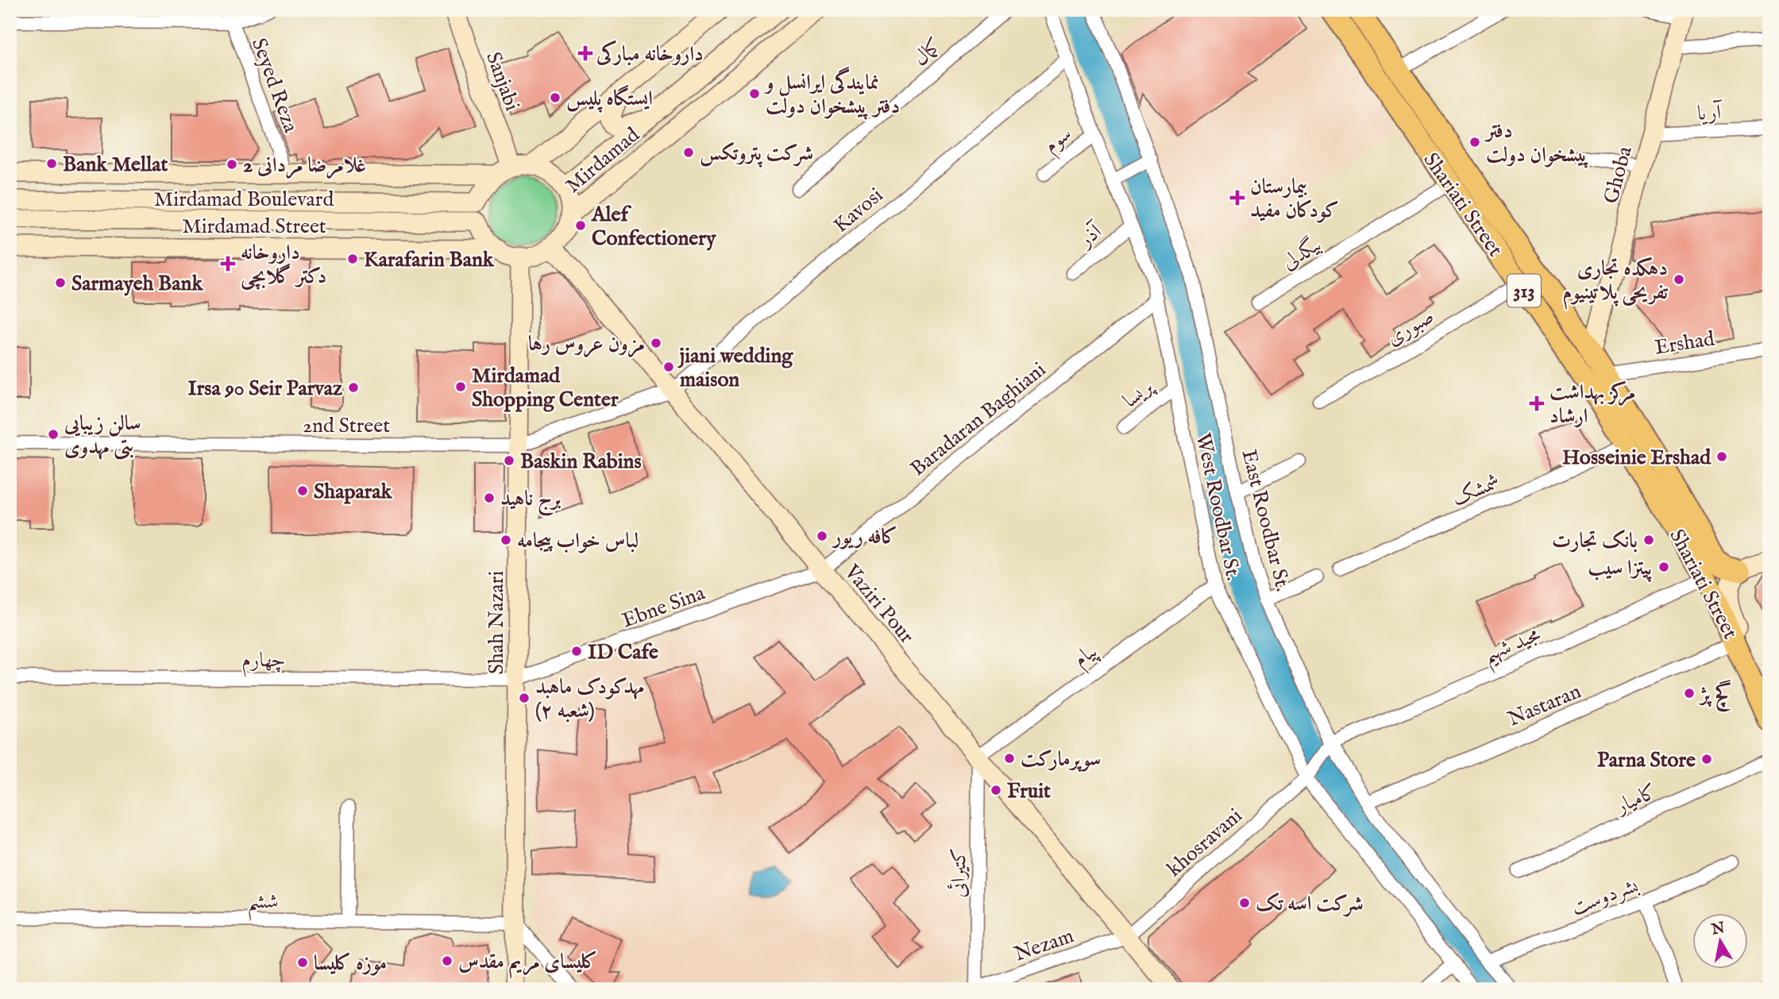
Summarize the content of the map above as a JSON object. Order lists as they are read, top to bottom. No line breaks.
{"streets":{"main road":["Sanjabi","Mirdamad","Ghoba","Mirdamad Boulevard","Shariati Street","Mirdamad Street","313","Vaziri Pour","Shah Nazari"],"street":["کمال","Seyed Reza","آریا","سوم","Kavosi","آذر","بیگدلی","صبوری","Ershad","پریسا","Baradaran Baghiani","2nd Street","شمشک","West Roodbar St.","East Roodbar St.","Ebne Sina","مجید شهیم","پیام","چهارم","Nastaran","کامیار","khosravani","کتیرائی","بشردوست","ششم","Nezam"]},"crossings":[["Sanjabi","Mirdamad Boulevard"],["آریا","Ghoba"],["سوم","West Roodbar St."],["Ghoba","Shariati Street"],["Mirdamad Boulevard","Mirdamad Street"],["Shariati Street","بیگدلی"],["Shariati Street","صبوری"],["Shariati Street","Ershad"],["Shariati Street","شمشک"],["Shariati Street","مجید شهیم"],["Shariati Street","Nastaran"],["Kavosi","2nd Street"],["Kavosi","West Roodbar St."],["Kavosi","Vaziri Pour"],["Mirdamad Street","Shah Nazari"],["آذر","West Roodbar St."],["پریسا","West Roodbar St."],["Baradaran Baghiani","West Roodbar St."],["Baradaran Baghiani","Vaziri Pour"],["Baradaran Baghiani","Ebne Sina"],["2nd Street","Vaziri Pour"],["2nd Street","Shah Nazari"],["West Roodbar St.","پیام"],["West Roodbar St.","khosravani"],["East Roodbar St.","مجید شهیم"],["East Roodbar St.","Nastaran"],["East Roodbar St.","khosravani"],["East Roodbar St.","بشردوست"],["Vaziri Pour","Ebne Sina"],["Vaziri Pour","پیام"],["Vaziri Pour","khosravani"],["Vaziri Pour","کتیرائی"],["Vaziri Pour","Nezam"],["Ebne Sina","Shah Nazari"],["Ebne Sina","چهارم"],["Shah Nazari","چهارم"],["Shah Nazari","ششم"],["مجید شهیم","khosravani"],["پیام","کتیرائی"],["khosravani","Nezam"],["کتیرائی","Nezam"]],"places":{"health":["داروخانه مبارکی","بیمارستان کودکان مفید","داروخانه دکتر گلابچی","مرکز بهداشت ارشاد"],"other":["نمایندگی ایرانسل و دفتر پیشخوان دولت","ایستگاه پلیس","دفتر پیشخوان دولت","شرکت پتروتکس","Bank Mellat","غلامرضا مردانی 2","Alef Confectionery","Karafarin Bank","دهکده تجاری تفریحی پلاتینیوم","Sarmayeh Bank","مزون عروس رها","jiani wedding maison","Mirdamad Shopping Center","Irsa 90 Seir Parvaz","سالن زیبایی بتی مهدوی","Hosseinie Ershad","Baskin Rabins","Shaparak","برج ناهید","کافه ریور","لباس خواب پيجامه","بانک تجارت","پیتزا سیب","ID Cafe","گچ پژ","مهدکودک ماهبد (شعبه ۲)","سوپرمارکت","Parna Store","Fruit","شرکت اسه تک","کلیسای مریم مقدس","موزه کلیسا"]},"north":"top"}
